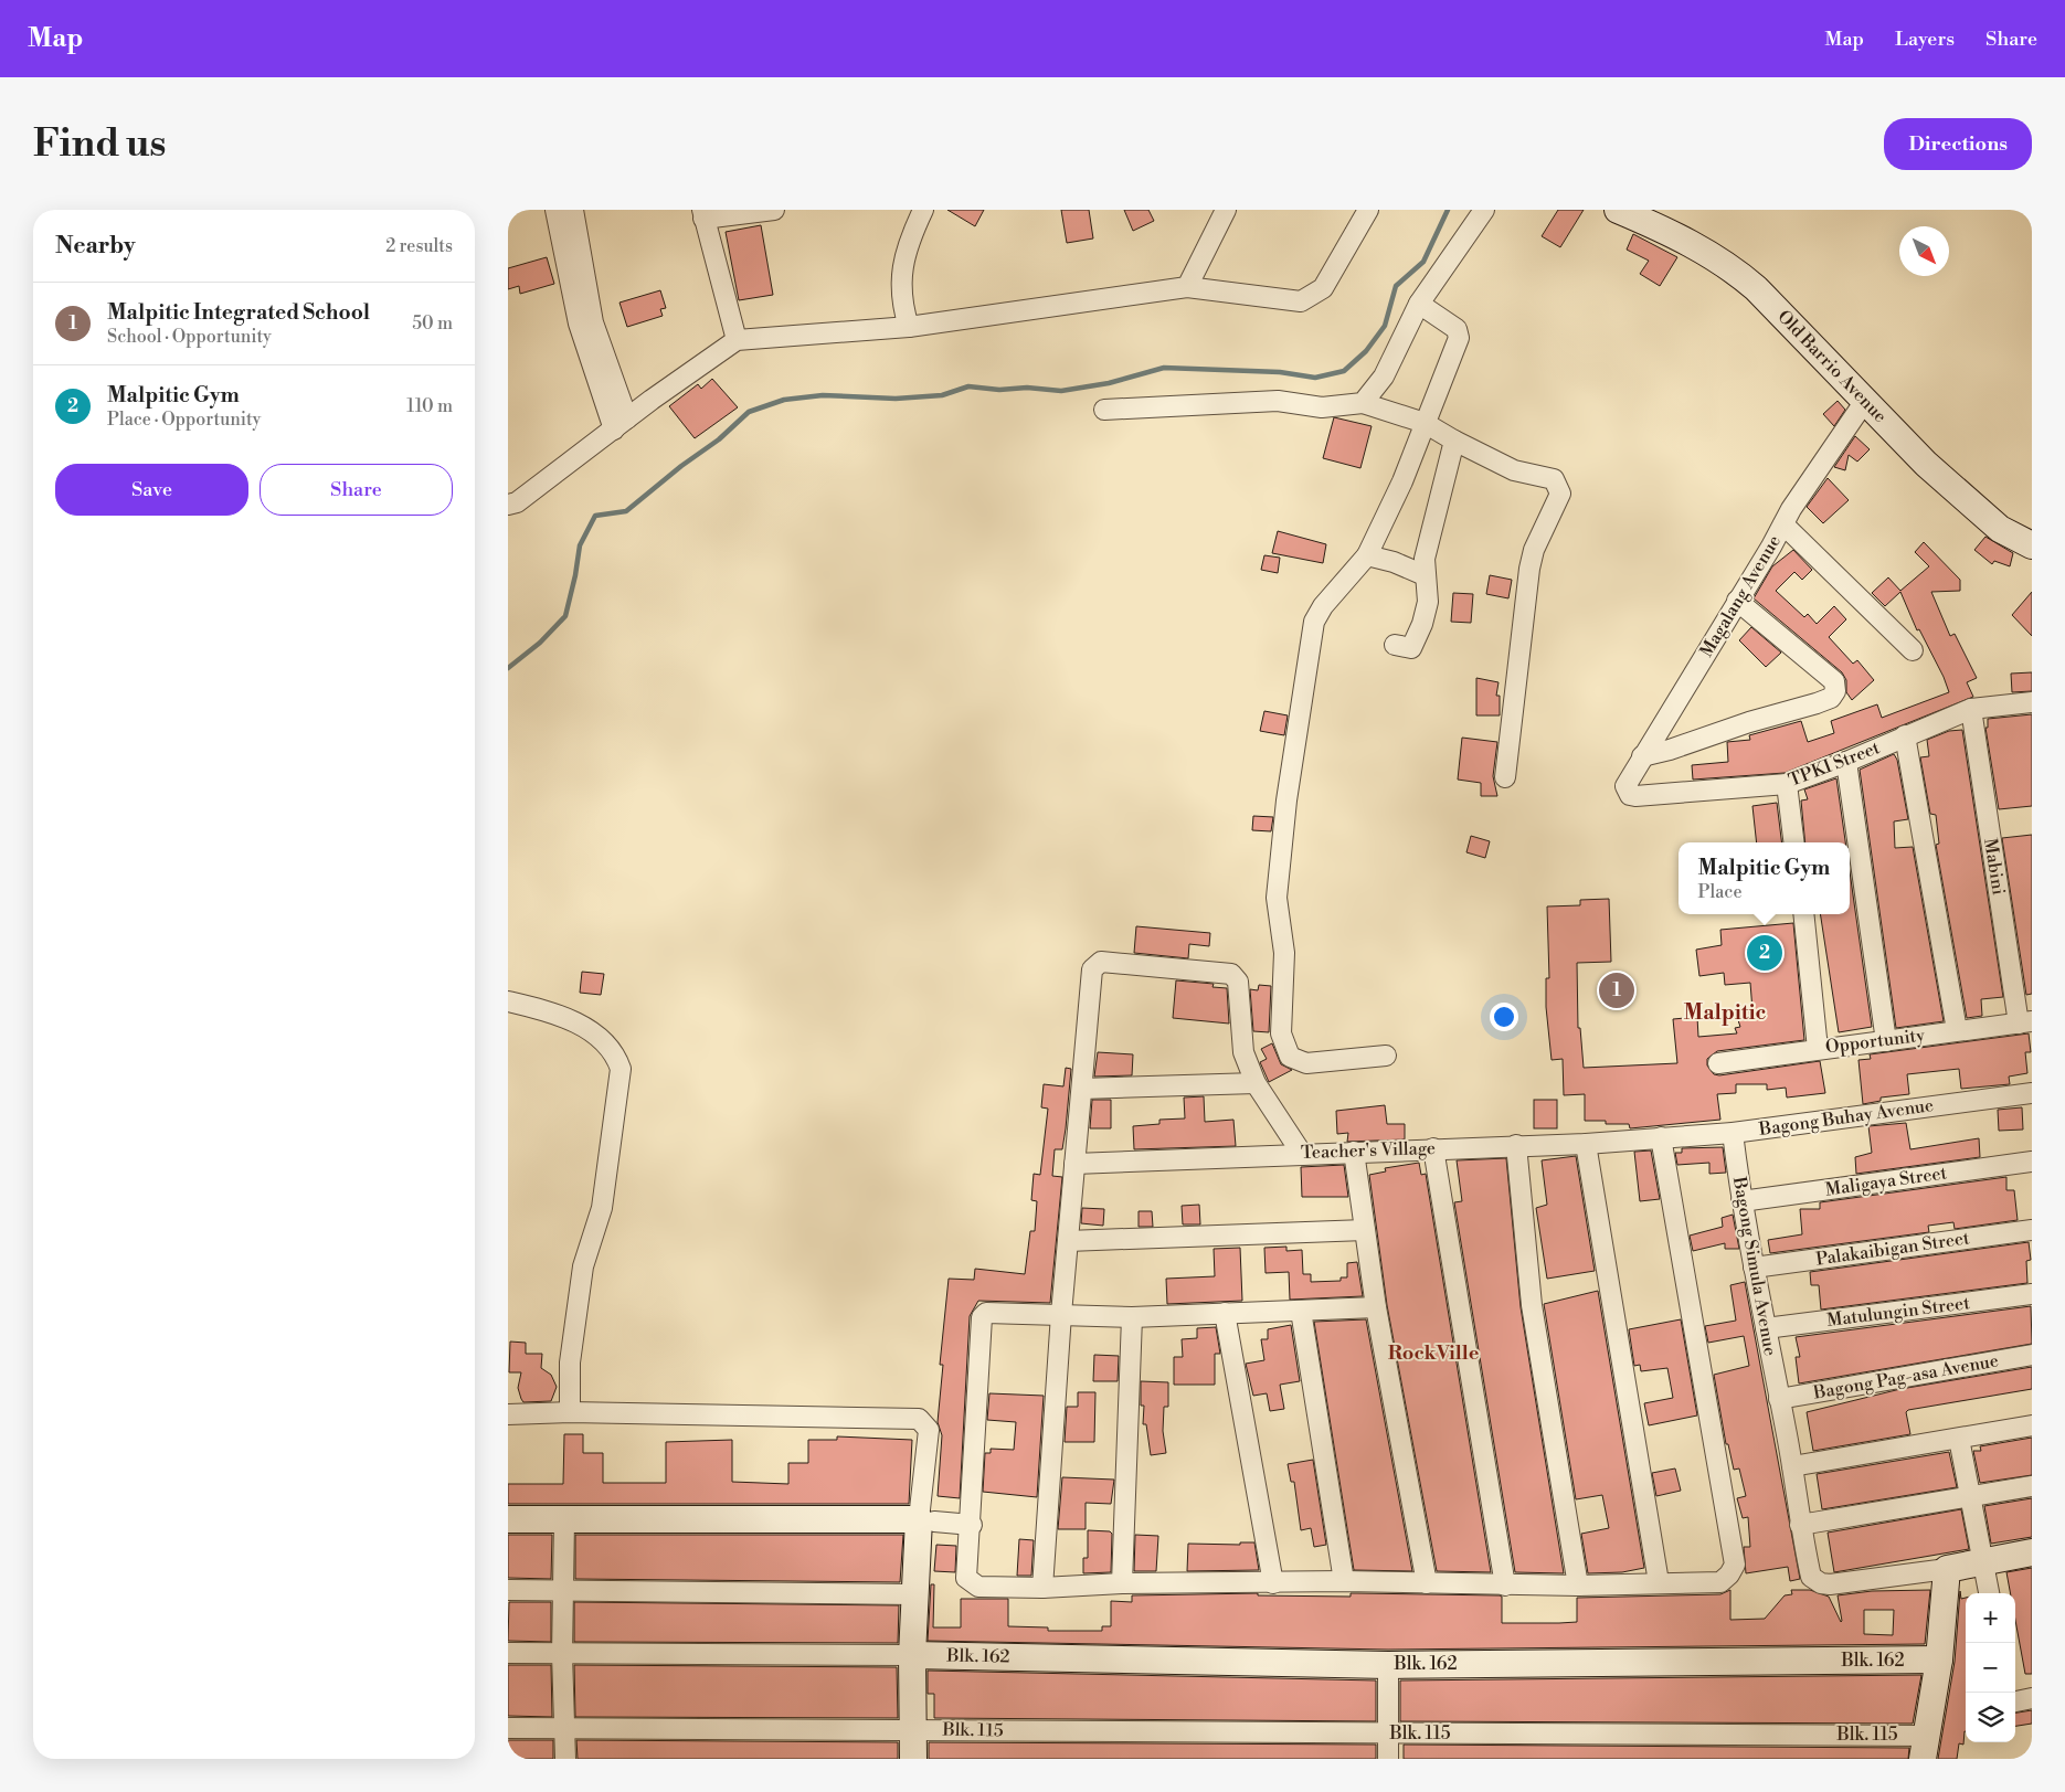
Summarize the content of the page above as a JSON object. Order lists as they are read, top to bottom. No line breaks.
{"streets":{"street":["Old Barrio Avenue","Magalang Avenue","TPKI Street","Mabini","Opportunity","Bagong Buhay Avenue","Teacher's Village","Maligaya Street","Palakaibigan Street","Bagong Simula Avenue","Matulungin Street","Bagong Pag-asa Avenue","Blk. 162","Blk. 115"]},"crossings":[["Old Barrio Avenue","Magalang Avenue"],["Magalang Avenue","TPKI Street"],["TPKI Street","Mabini"],["Mabini","Opportunity"],["Bagong Buhay Avenue","Teacher's Village"],["Bagong Buhay Avenue","Bagong Simula Avenue"],["Maligaya Street","Bagong Simula Avenue"],["Palakaibigan Street","Bagong Simula Avenue"],["Bagong Simula Avenue","Matulungin Street"],["Bagong Simula Avenue","Bagong Pag-asa Avenue"]],"districts":["Malpitic","RockVille"],"north":"bottom right","page":{"header":"Map","nav":["Map","Layers","Share"],"buttons":["Directions",["Save","Share"]],"title":"Find us","heading":["Nearby","2 results"],"list":[{"mark":"1","name":"Malpitic Integrated School","note":"School · Opportunity","value":"50 m"},{"mark":"2","name":"Malpitic Gym","note":"Place · Opportunity","value":"110 m"}],"popup":["Malpitic Gym","Place"],"pins":["2","1"],"map_buttons":["+","−"]}}
